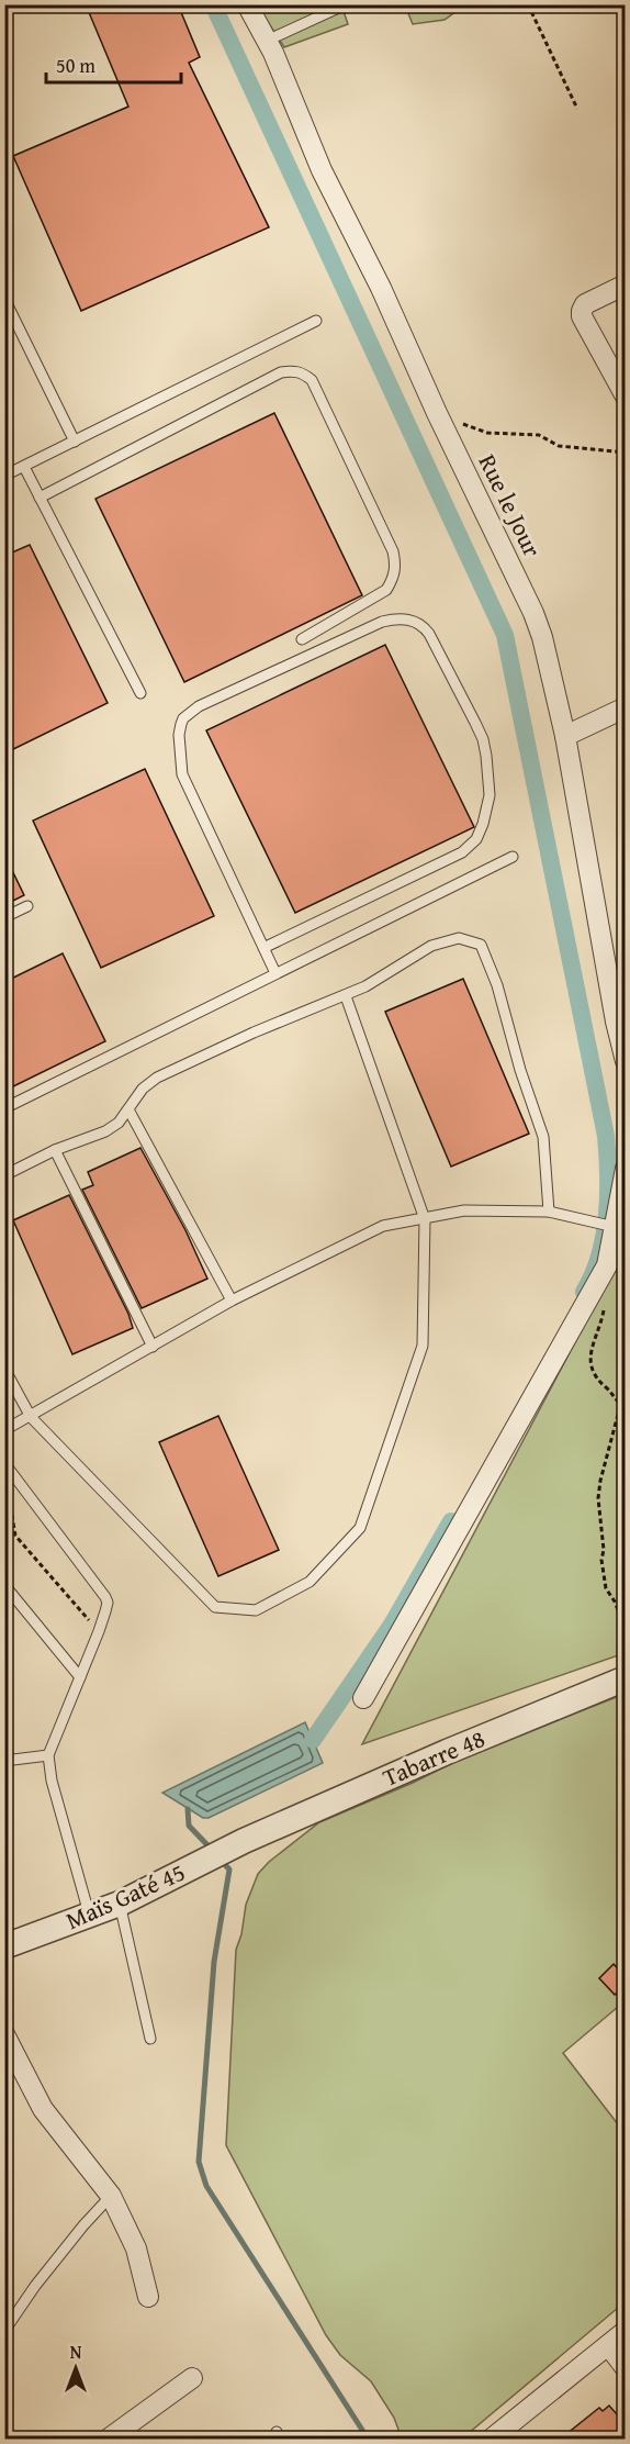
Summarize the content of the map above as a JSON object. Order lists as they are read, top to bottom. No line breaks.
{"streets":{"street":["Rue le Jour","Tabarre 48","Maïs Gaté 45"]},"crossings":[["Tabarre 48","Maïs Gaté 45"]],"scale_bar":"50 m","north":"top"}
